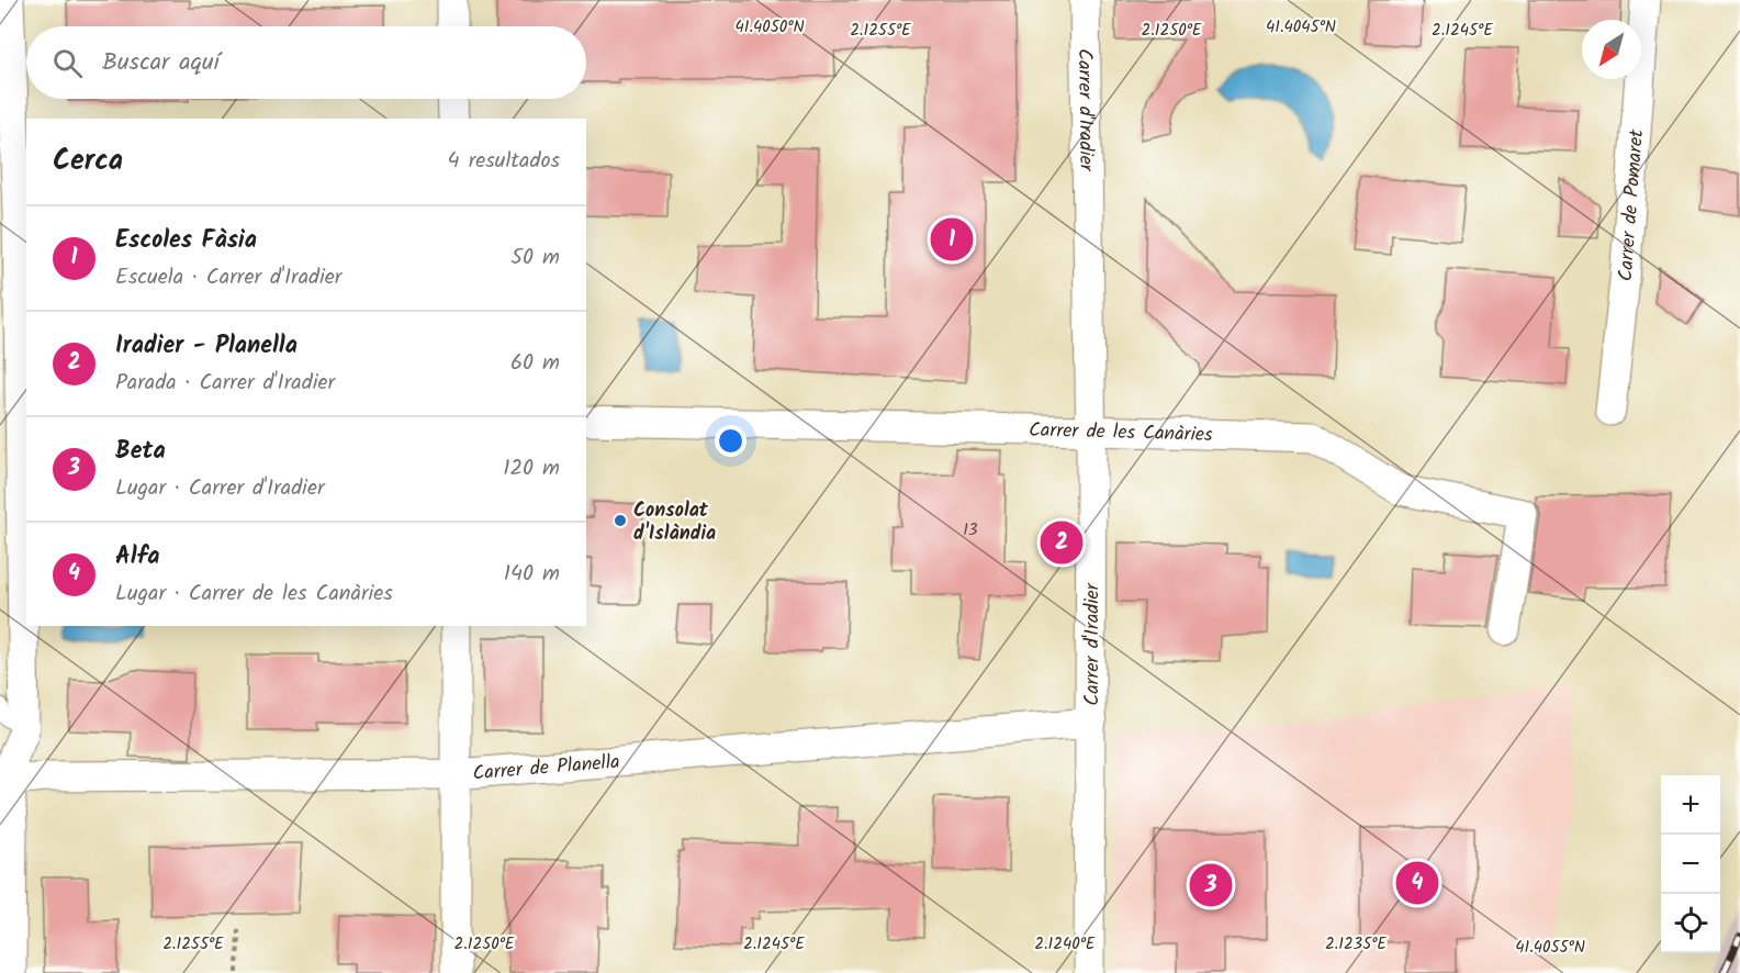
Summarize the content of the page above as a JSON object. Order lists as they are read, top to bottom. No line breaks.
{"streets":{"street":["Carrer d'Iradier","Carrer de Pomaret","Carrer de les Canàries","Carrer de Planella"]},"crossings":[["Carrer d'Iradier","Carrer de les Canàries"],["Carrer d'Iradier","Carrer de Planella"]],"places":["Consolat d'Islàndia"],"house_numbers":["13"],"north":"bottom left","page":{"search":"Buscar aquí","heading":["Cerca","4 resultados"],"list":[{"mark":"1","name":"Escoles Fàsia","note":"Escuela · Carrer d'Iradier","value":"50 m"},{"mark":"2","name":"Iradier - Planella","note":"Parada · Carrer d'Iradier","value":"60 m"},{"mark":"3","name":"Beta","note":"Lugar · Carrer d'Iradier","value":"120 m"},{"mark":"4","name":"Alfa","note":"Lugar · Carrer de les Canàries","value":"140 m"}],"pins":["1","2","4","3"],"map_buttons":["+","−"]},"coordinates":["41.4045°N","41.4050°N","2.1255°E","2.1250°E","2.1245°E","2.1240°E","2.1235°E","41.4055°N"]}
